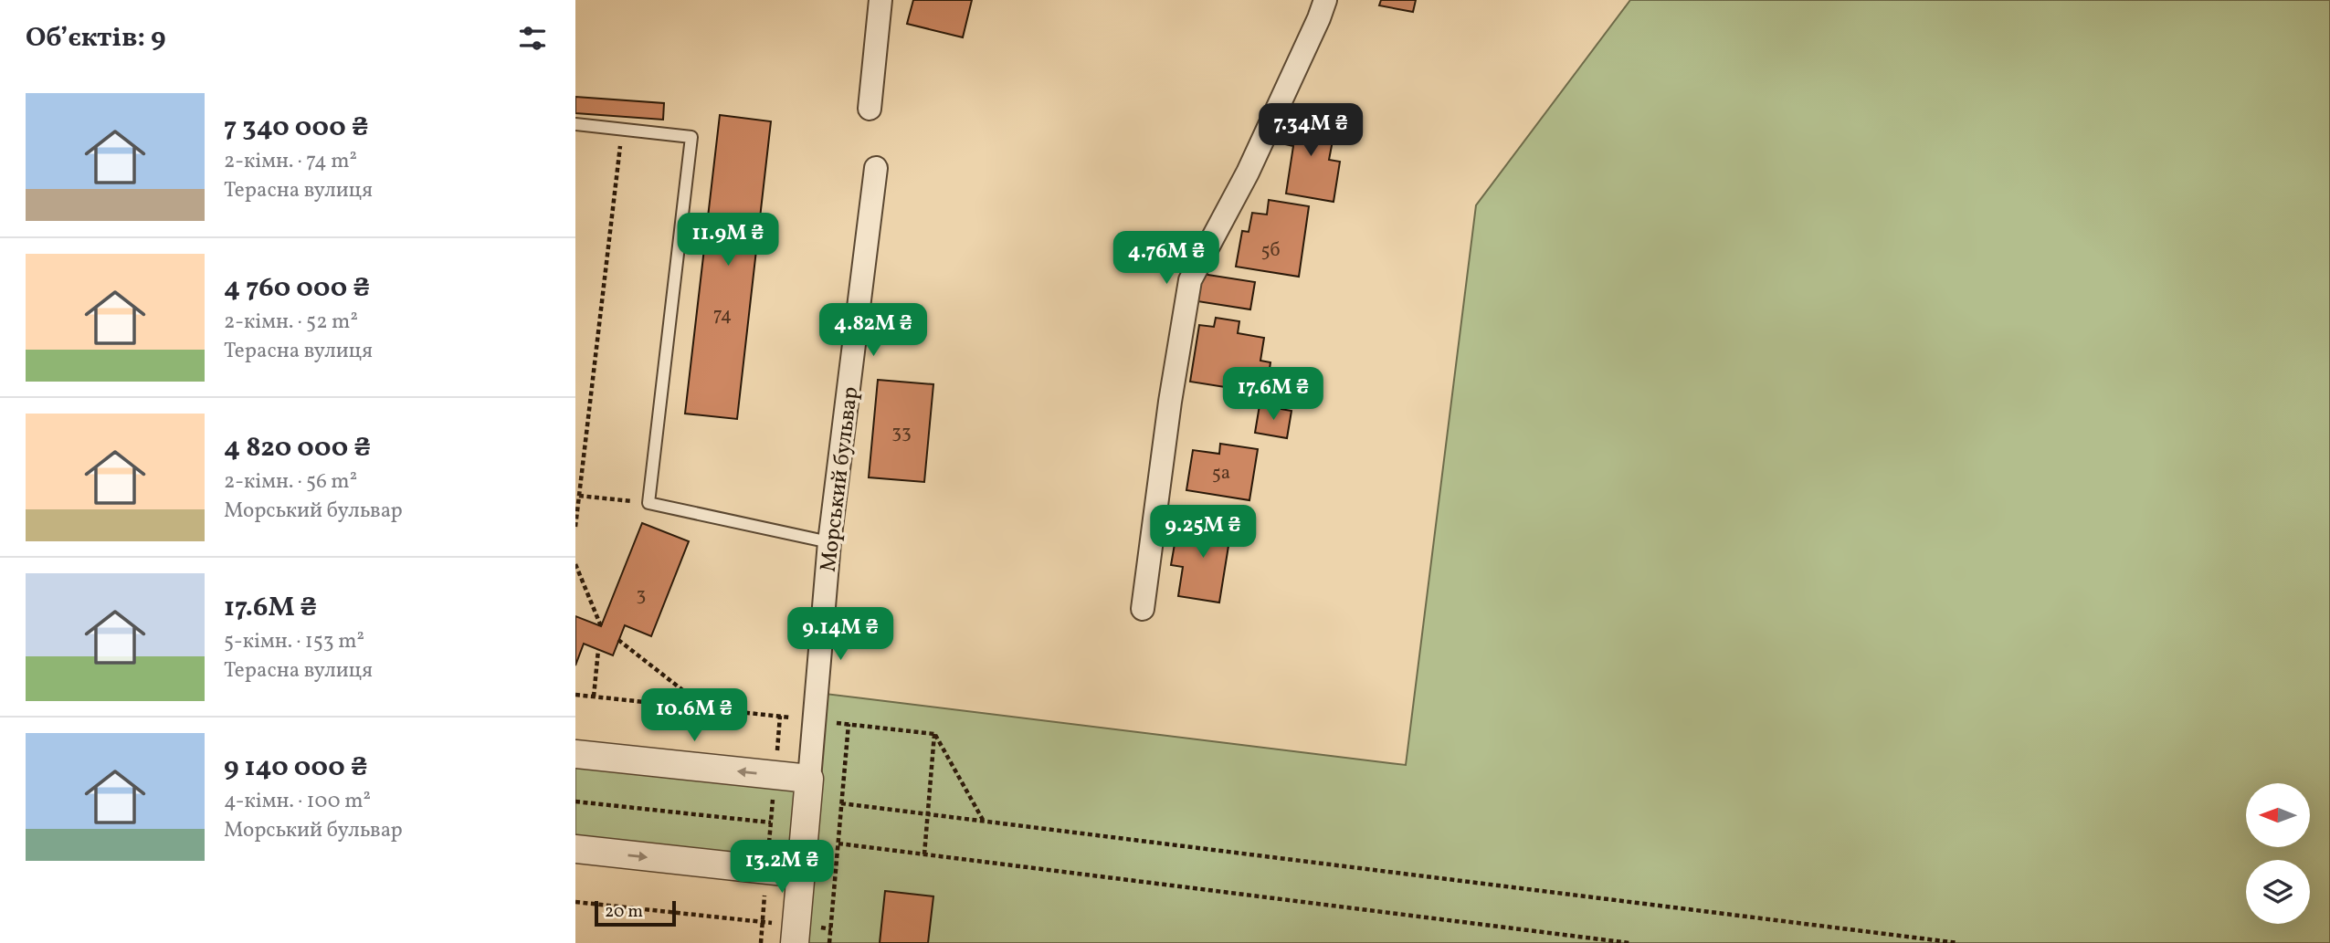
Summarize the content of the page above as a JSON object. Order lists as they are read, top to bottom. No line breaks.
{"streets":{"street":["Морський бульвар"]},"house_numbers":["5б","74","33","5а","3"],"scale_bar":"20 m","north":"left","page":{"heading":"Об’єктів: 9","list":[{"name":"7 340 000 ₴","note":"2-кімн. · 74 m² · Терасна вулиця"},{"name":"4 760 000 ₴","note":"2-кімн. · 52 m² · Терасна вулиця"},{"name":"4 820 000 ₴","note":"2-кімн. · 56 m² · Морський бульвар"},{"name":"17.6M ₴","note":"5-кімн. · 153 m² · Терасна вулиця"},{"name":"9 140 000 ₴","note":"4-кімн. · 100 m² · Морський бульвар"}],"price":["7.34M ₴","11.9M ₴","4.76M ₴","4.82M ₴","17.6M ₴","9.25M ₴","9.14M ₴","10.6M ₴","13.2M ₴"],"scale":"20 m"}}
